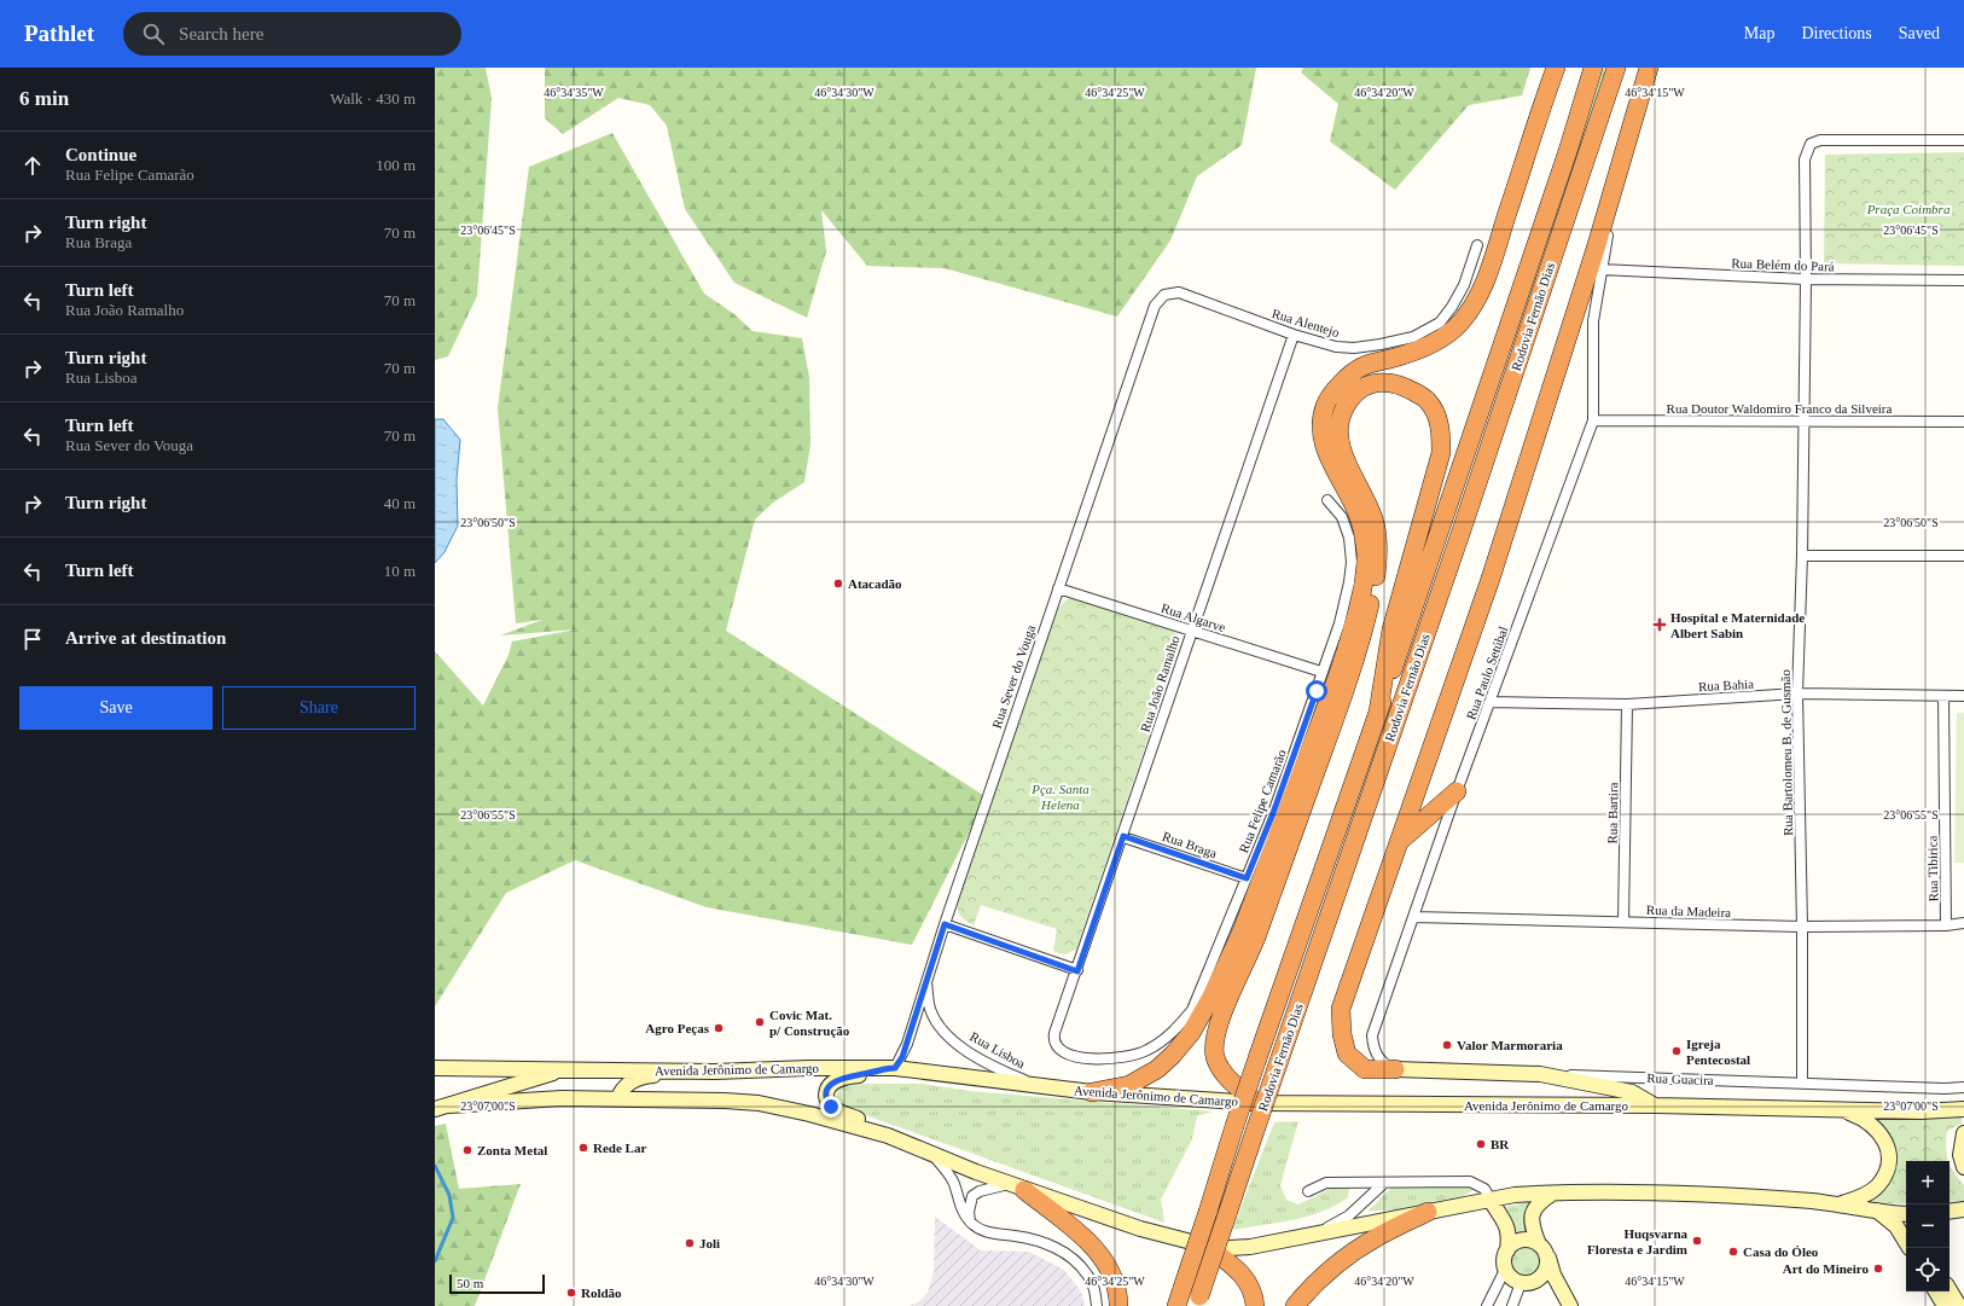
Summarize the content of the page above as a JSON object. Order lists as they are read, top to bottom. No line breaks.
{"streets":{"highway":["Rodovia Fernão Dias"],"main road":["Avenida Jerônimo de Camargo","Rua Guacira"],"street":["Rua Belém do Pará","Rua Alentejo","Rua Doutor Waldomiro Franco da Silveira","Rua Algarve","Rua Paulo Setúbal","Rua Sever do Vouga","Rua João Ramalho","Rua Bahia","Rua Bartolomeu B. de Gusmão","Rua Felipe Camarão","Rua Bartira","Rua Braga","Rua Tibirica","Rua da Madeira","Rua Lisboa"]},"crossings":[["Rua Belém do Pará","Rua Paulo Setúbal"],["Rua Belém do Pará","Rua Bartolomeu B. de Gusmão"],["Rua Alentejo","Rua Sever do Vouga"],["Rua Alentejo","Rua João Ramalho"],["Rua Doutor Waldomiro Franco da Silveira","Rua Paulo Setúbal"],["Rua Doutor Waldomiro Franco da Silveira","Rua Bartolomeu B. de Gusmão"],["Rua Algarve","Rua Sever do Vouga"],["Rua Algarve","Rua João Ramalho"],["Rua Algarve","Rua Felipe Camarão"],["Rua Paulo Setúbal","Rua Bahia"],["Rua Paulo Setúbal","Rua da Madeira"],["Rua Paulo Setúbal","Rua Guacira"],["Rua Sever do Vouga","Rua Lisboa"],["Rua Sever do Vouga","Avenida Jerônimo de Camargo"],["Rua João Ramalho","Rua Felipe Camarão"],["Rua João Ramalho","Rua Braga"],["Rua Bahia","Rua Bartolomeu B. de Gusmão"],["Rua Bahia","Rua Bartira"],["Rua Bahia","Rua Tibirica"],["Rua Bartolomeu B. de Gusmão","Rua da Madeira"],["Rua Bartolomeu B. de Gusmão","Rua Guacira"],["Rua Felipe Camarão","Rua Braga"],["Rua Bartira","Rua da Madeira"],["Rua Tibirica","Rua da Madeira"],["Rua Lisboa","Avenida Jerônimo de Camargo"]],"parks":["Praça Coimbra","Pça. Santa Helena"],"places":{"other":["Atacadão","Covic Mat. p/ Construção","Agro Peças","Valor Marmoraria","Igreja Pentecostal","BR","Rede Lar","Zonta Metal","Huqsvarna Floresta e Jardim","Joli","Casa do Óleo","Art do Mineiro","Roldão"],"health":["Hospital e Maternidade Albert Sabin"]},"scale_bar":"50 m","page":{"header":"Pathlet","search":"Search here","nav":["Map","Directions","Saved"],"heading":["6 min","Walk · 430 m"],"list":[["Continue","Rua Felipe Camarão","100 m"],["Turn right","Rua Braga","70 m"],["Turn left","Rua João Ramalho","70 m"],["Turn right","Rua Lisboa","70 m"],["Turn left","Rua Sever do Vouga","70 m"],["Turn right","40 m"],["Turn left","10 m"],"Arrive at destination"],"buttons":["Save","Share"],"map_buttons":["+","−"],"scale":"50 m"},"coordinates":["46°34'35\"W","46°34'30\"W","46°34'25\"W","46°34'20\"W","46°34'15\"W","23°06'45\"S","23°06'50\"S","23°06'55\"S","23°07'00\"S"]}
